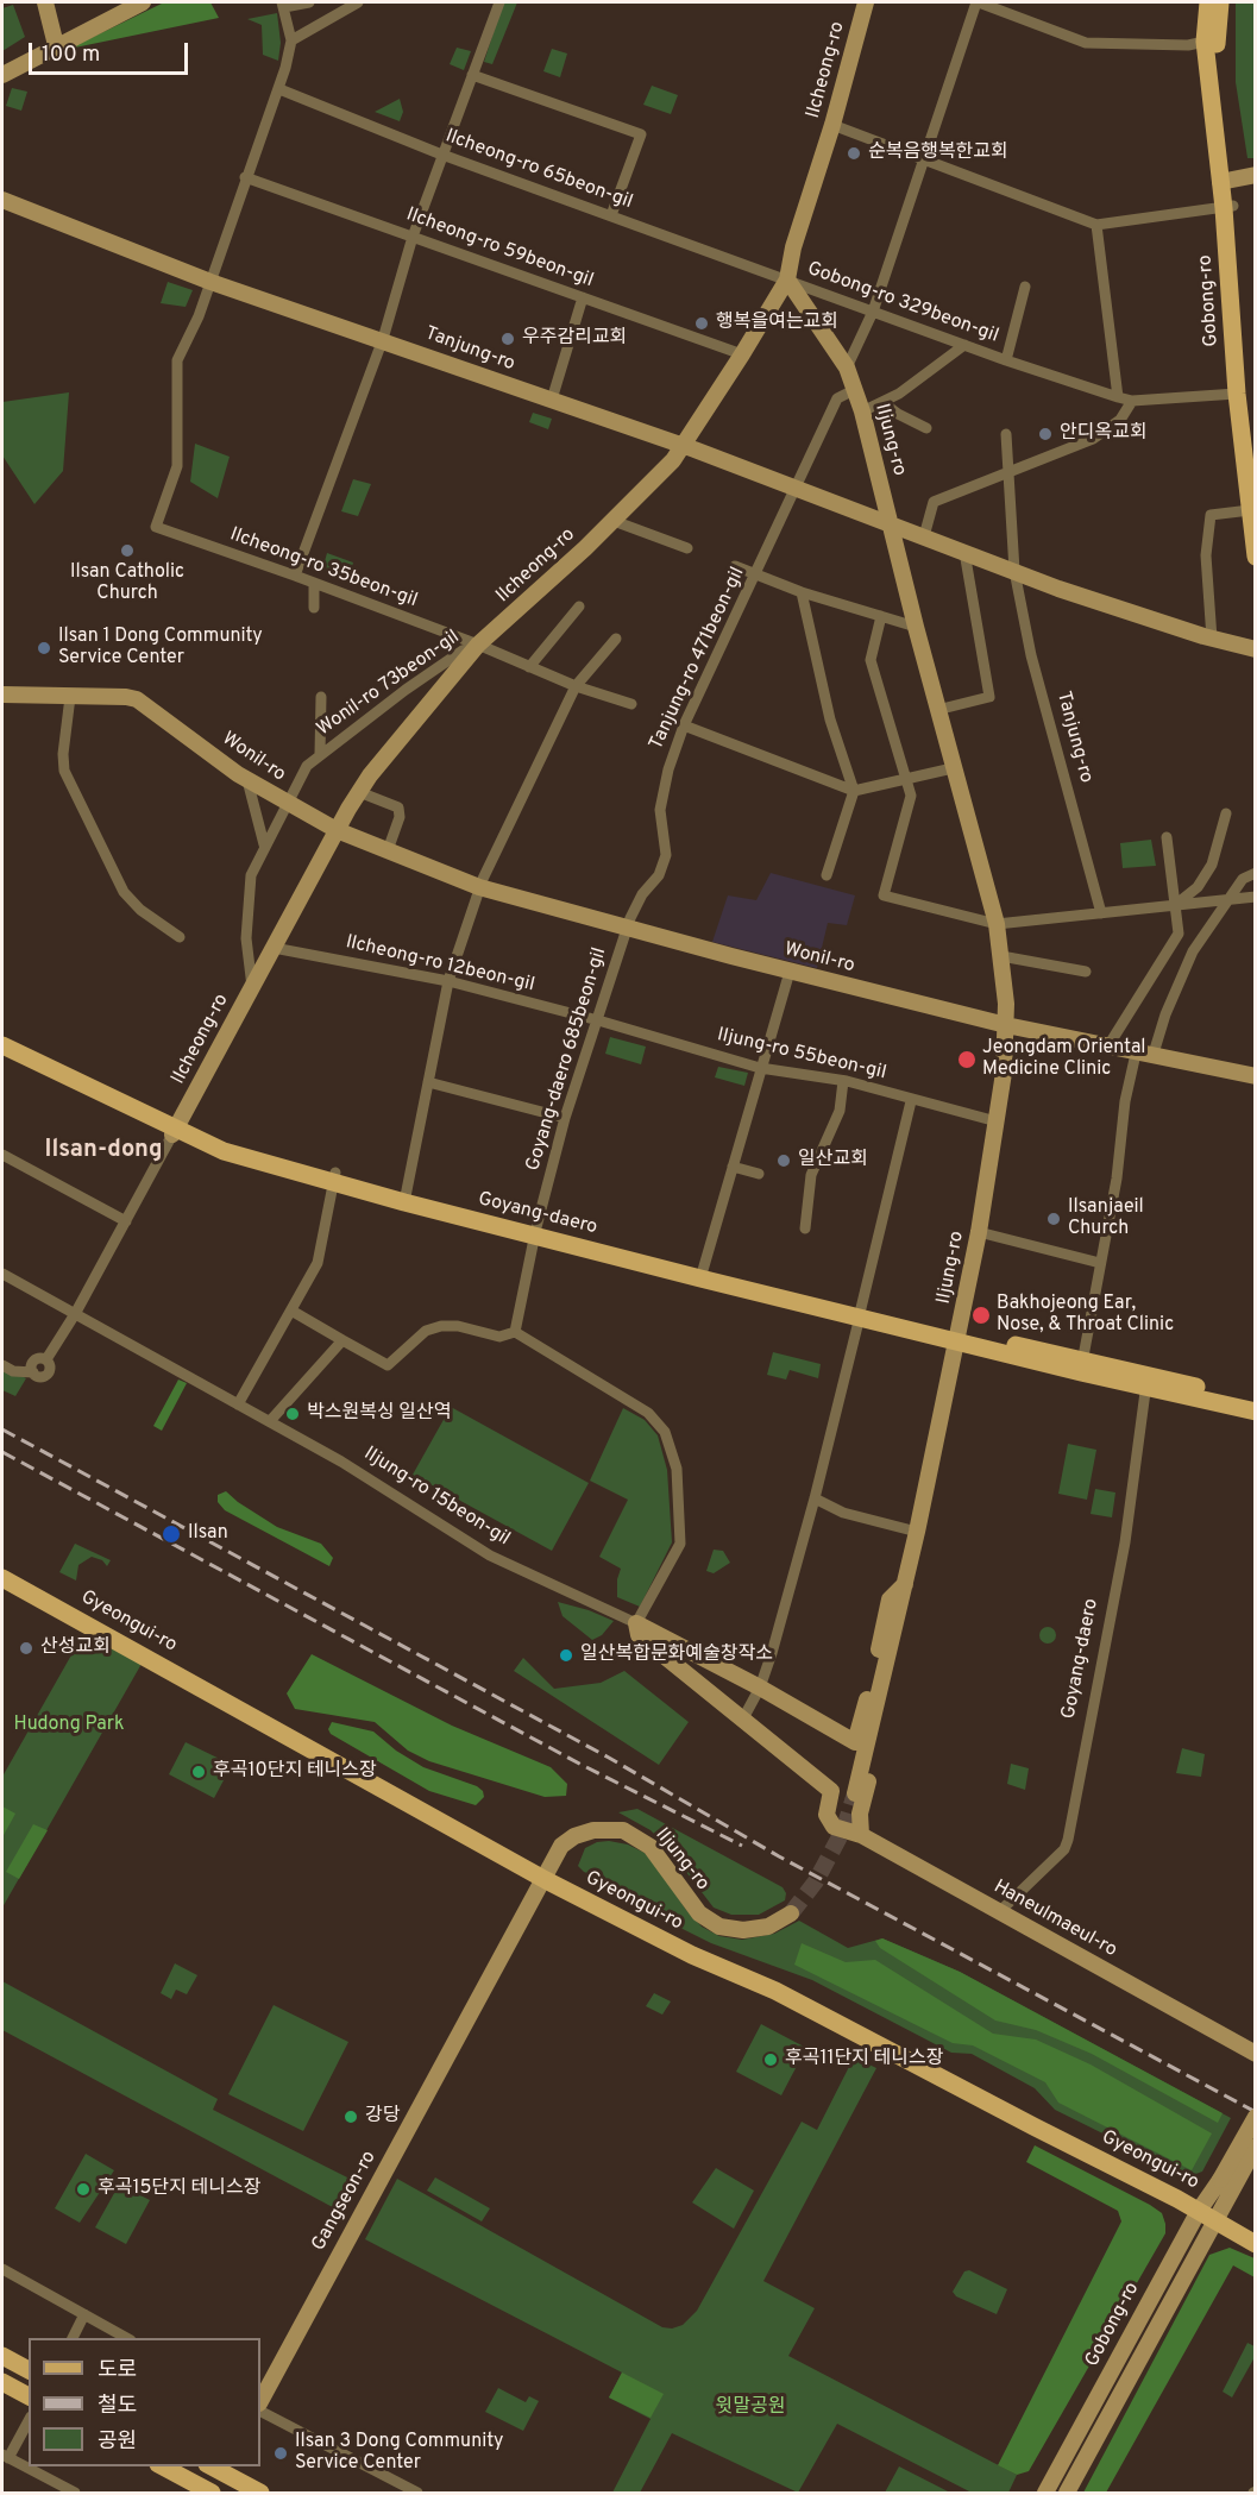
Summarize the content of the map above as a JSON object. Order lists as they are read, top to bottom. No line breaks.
{"streets":{"main road":["Gobong-ro","Goyang-daero","Gyeongui-ro"],"street":["Ilcheong-ro","Ilcheong-ro 65beon-gil","Ilcheong-ro 59beon-gil","Gobong-ro 329beon-gil","Tanjung-ro","Iljung-ro","Ilcheong-ro 35beon-gil","Tanjung-ro 471beon-gil","Wonil-ro 73beon-gil","Wonil-ro","Ilcheong-ro 12beon-gil","Iljung-ro 55beon-gil","Goyang-daero 685beon-gil","Iljung-ro 15beon-gil","Haneulmaeul-ro","Gangseon-ro"]},"crossings":[["Ilcheong-ro","Ilcheong-ro 65beon-gil"],["Ilcheong-ro","Ilcheong-ro 59beon-gil"],["Ilcheong-ro","Gobong-ro 329beon-gil"],["Ilcheong-ro","Tanjung-ro"],["Ilcheong-ro","Iljung-ro"],["Ilcheong-ro","Ilcheong-ro 35beon-gil"],["Ilcheong-ro","Wonil-ro 73beon-gil"],["Ilcheong-ro","Wonil-ro"],["Ilcheong-ro","Ilcheong-ro 12beon-gil"],["Ilcheong-ro","Goyang-daero"],["Ilcheong-ro 65beon-gil","Gobong-ro 329beon-gil"],["Ilcheong-ro 65beon-gil","Iljung-ro"],["Gobong-ro","Gobong-ro 329beon-gil"],["Gobong-ro","Gyeongui-ro"],["Gobong-ro 329beon-gil","Iljung-ro"],["Tanjung-ro","Iljung-ro"],["Tanjung-ro","Ilcheong-ro 35beon-gil"],["Tanjung-ro","Tanjung-ro 471beon-gil"],["Iljung-ro","Tanjung-ro 471beon-gil"],["Iljung-ro","Wonil-ro"],["Iljung-ro","Iljung-ro 55beon-gil"],["Iljung-ro","Goyang-daero"],["Iljung-ro","Iljung-ro 15beon-gil"],["Iljung-ro","Gyeongui-ro"],["Iljung-ro","Haneulmaeul-ro"],["Iljung-ro","Gangseon-ro"],["Ilcheong-ro 35beon-gil","Wonil-ro 73beon-gil"],["Tanjung-ro 471beon-gil","Wonil-ro"],["Tanjung-ro 471beon-gil","Goyang-daero 685beon-gil"],["Wonil-ro 73beon-gil","Wonil-ro"],["Wonil-ro","Goyang-daero 685beon-gil"],["Ilcheong-ro 12beon-gil","Iljung-ro 55beon-gil"],["Ilcheong-ro 12beon-gil","Goyang-daero 685beon-gil"],["Iljung-ro 55beon-gil","Goyang-daero 685beon-gil"],["Goyang-daero 685beon-gil","Goyang-daero"],["Goyang-daero","Haneulmaeul-ro"],["Gyeongui-ro","Gangseon-ro"]],"districts":["Ilsan-dong"],"parks":["Hudong Park","윗말공원"],"places":["순복음행복한교회","행복을여는교회","우주감리교회","안디옥교회","Ilsan Catholic Church","Ilsan 1 Dong Community Service Center","Jeongdam Oriental Medicine Clinic","일산교회","Ilsanjaeil Church","Bakhojeong Ear, Nose, & Throat Clinic","박스원복싱 일산역","Ilsan","산성교회","일산복합문화예술창작소","후곡10단지 테니스장","후곡11단지 테니스장","강당","후곡15단지 테니스장","Ilsan 3 Dong Community Service Center"],"legend":["도로","철도","공원"],"scale_bar":"100 m"}
